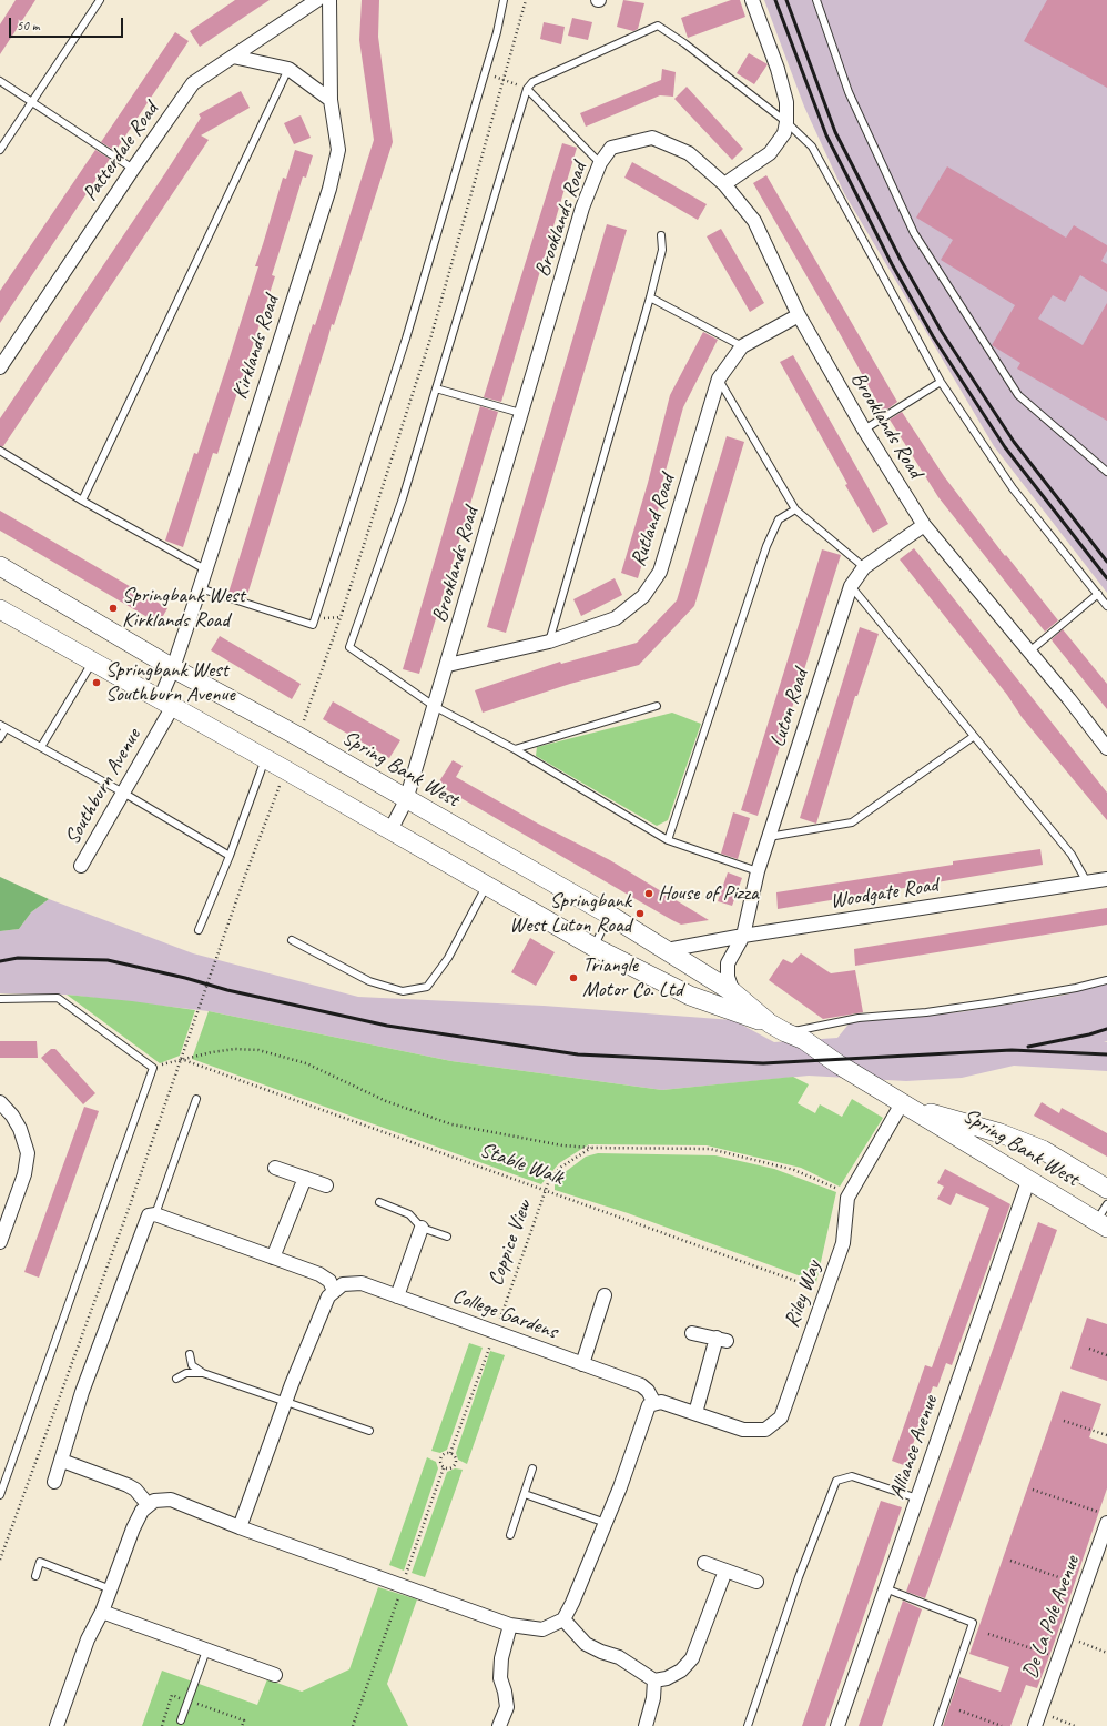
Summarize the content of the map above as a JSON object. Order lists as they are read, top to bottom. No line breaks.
{"streets":{"street":["Patterdale Road","Brooklands Road","Kirklands Road","Rutland Road","Luton Road","Spring Bank West","Southburn Avenue","Woodgate Road","Riley Way","College Gardens","Alliance Avenue","De La Pole Avenue"],"path":["Stable Walk","Coppice View"]},"crossings":[["Brooklands Road","Rutland Road"],["Brooklands Road","Luton Road"],["Brooklands Road","Spring Bank West"],["Kirklands Road","Spring Bank West"],["Kirklands Road","Southburn Avenue"],["Luton Road","Spring Bank West"],["Luton Road","Woodgate Road"],["Spring Bank West","Southburn Avenue"],["Spring Bank West","Woodgate Road"],["Spring Bank West","Riley Way"],["Spring Bank West","Alliance Avenue"],["Stable Walk","Coppice View"],["Stable Walk","Riley Way"],["Coppice View","College Gardens"],["Riley Way","College Gardens"]],"places":["Springbank West Kirklands Road","Springbank West Southburn Avenue","House of Pizza","Springbank West Luton Road","Triangle Motor Co. Ltd"],"scale_bar":"50 m"}
